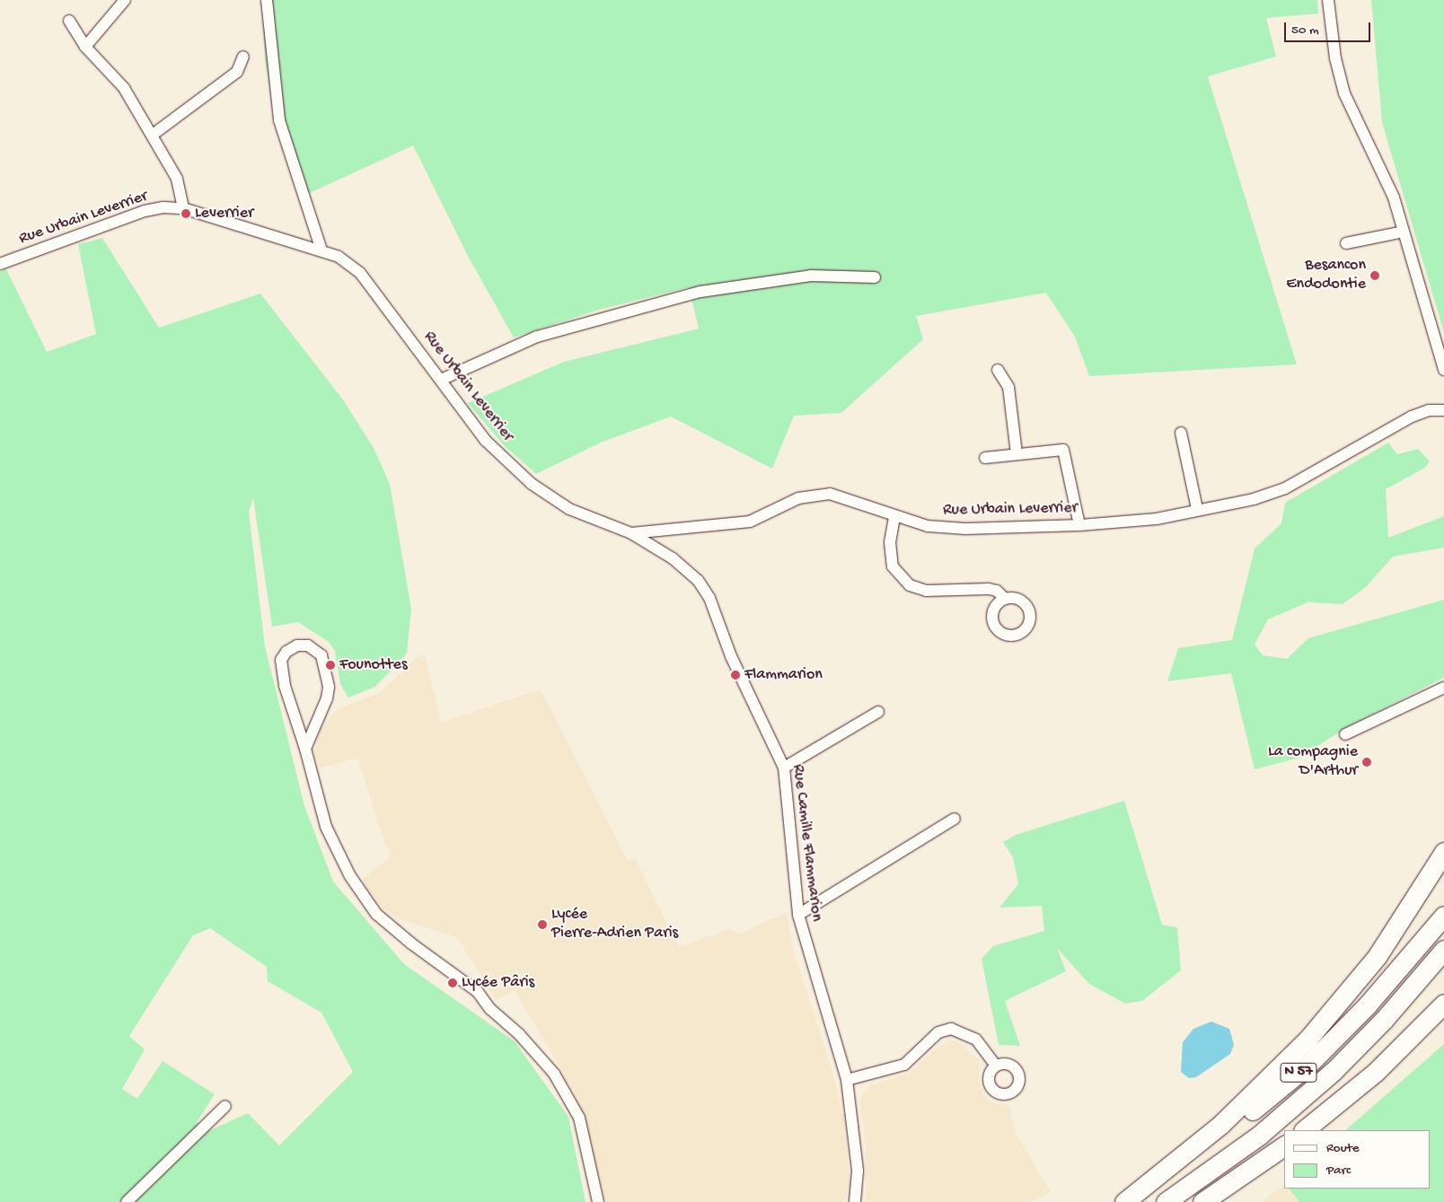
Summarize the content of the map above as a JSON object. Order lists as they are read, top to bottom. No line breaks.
{"streets":{"highway":["N 57"],"street":["Rue Urbain Leverrier","Rue Camille Flammarion"]},"crossings":[["Rue Urbain Leverrier","Rue Camille Flammarion"]],"places":["Leverrier","Besancon Endodontie","Founottes","Flammarion","La compagnie D'Arthur","Lycée Pierre-Adrien Paris","Lycée Pâris"],"legend":["Route","Parc"],"scale_bar":"50 m"}
